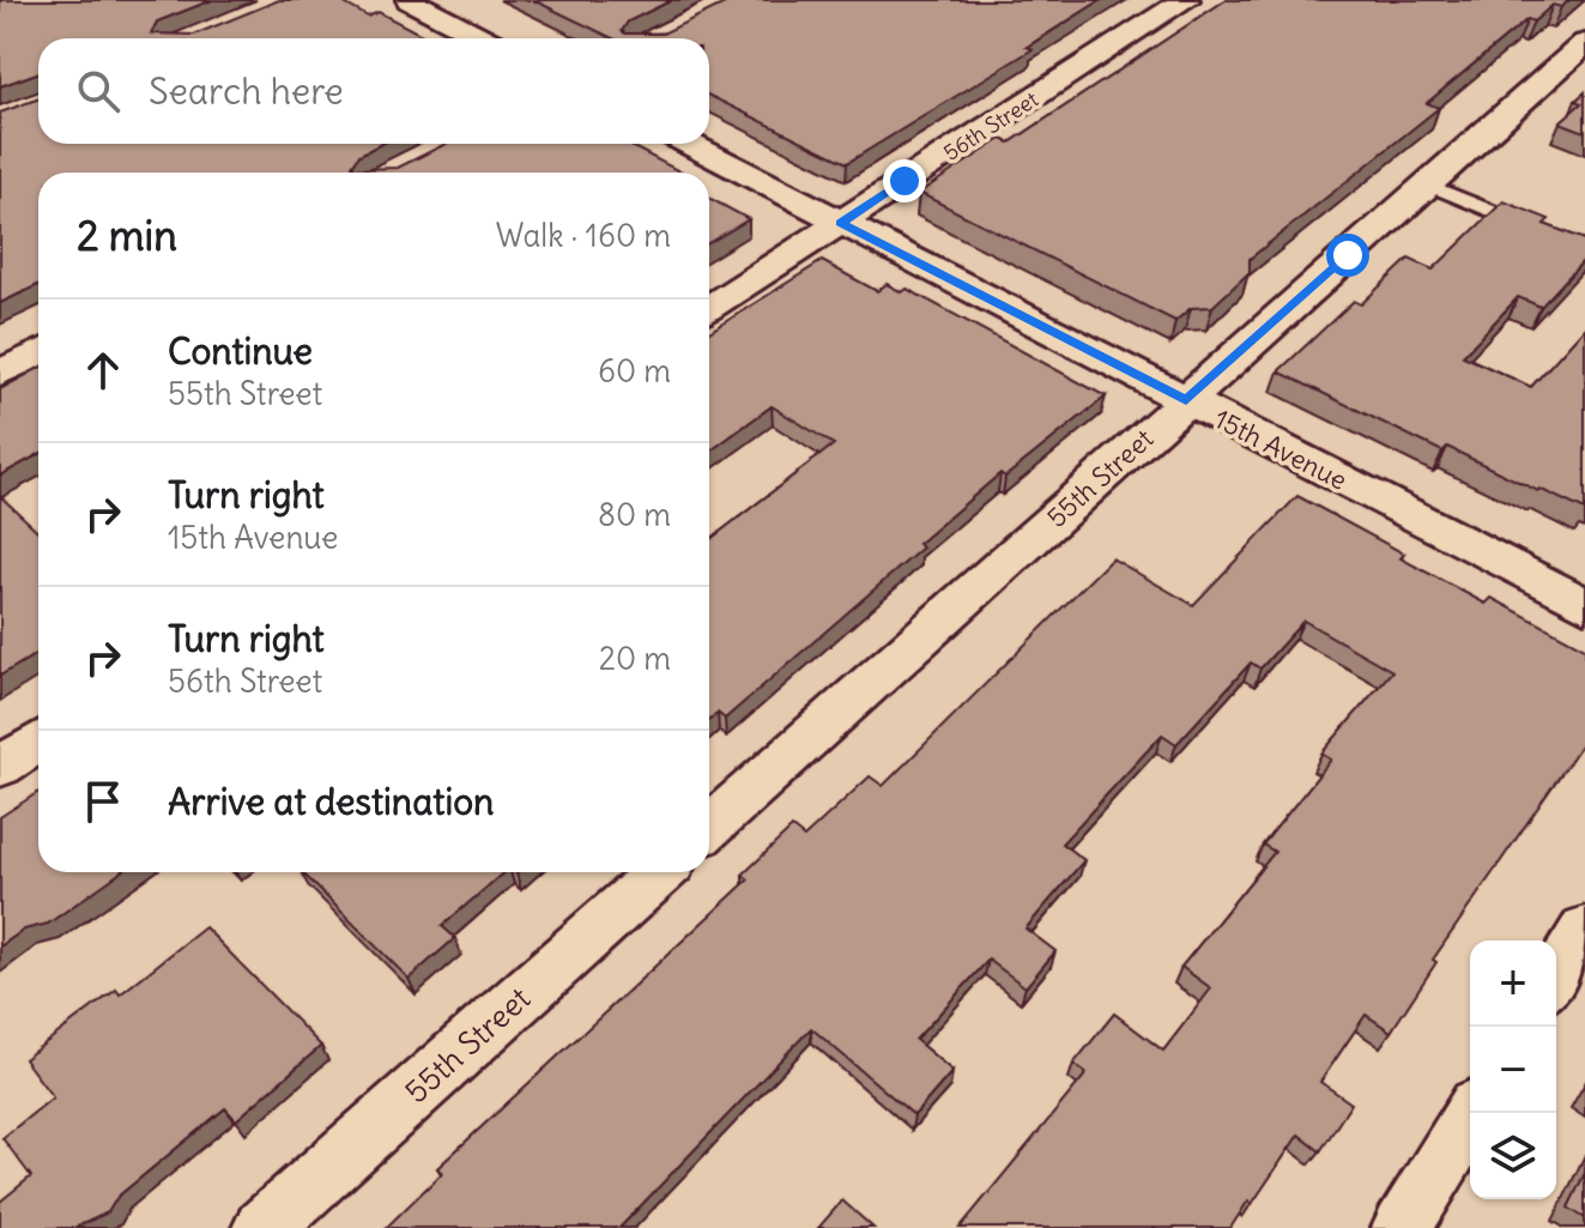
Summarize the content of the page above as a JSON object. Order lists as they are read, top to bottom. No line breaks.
{"streets":{"street":["56th Street","15th Avenue","55th Street"]},"crossings":[["56th Street","15th Avenue"],["15th Avenue","55th Street"]],"page":{"search":"Search here","heading":["2 min","Walk · 160 m"],"list":[["Continue","55th Street","60 m"],["Turn right","15th Avenue","80 m"],["Turn right","56th Street","20 m"],"Arrive at destination"],"map_buttons":["+","−"]}}
